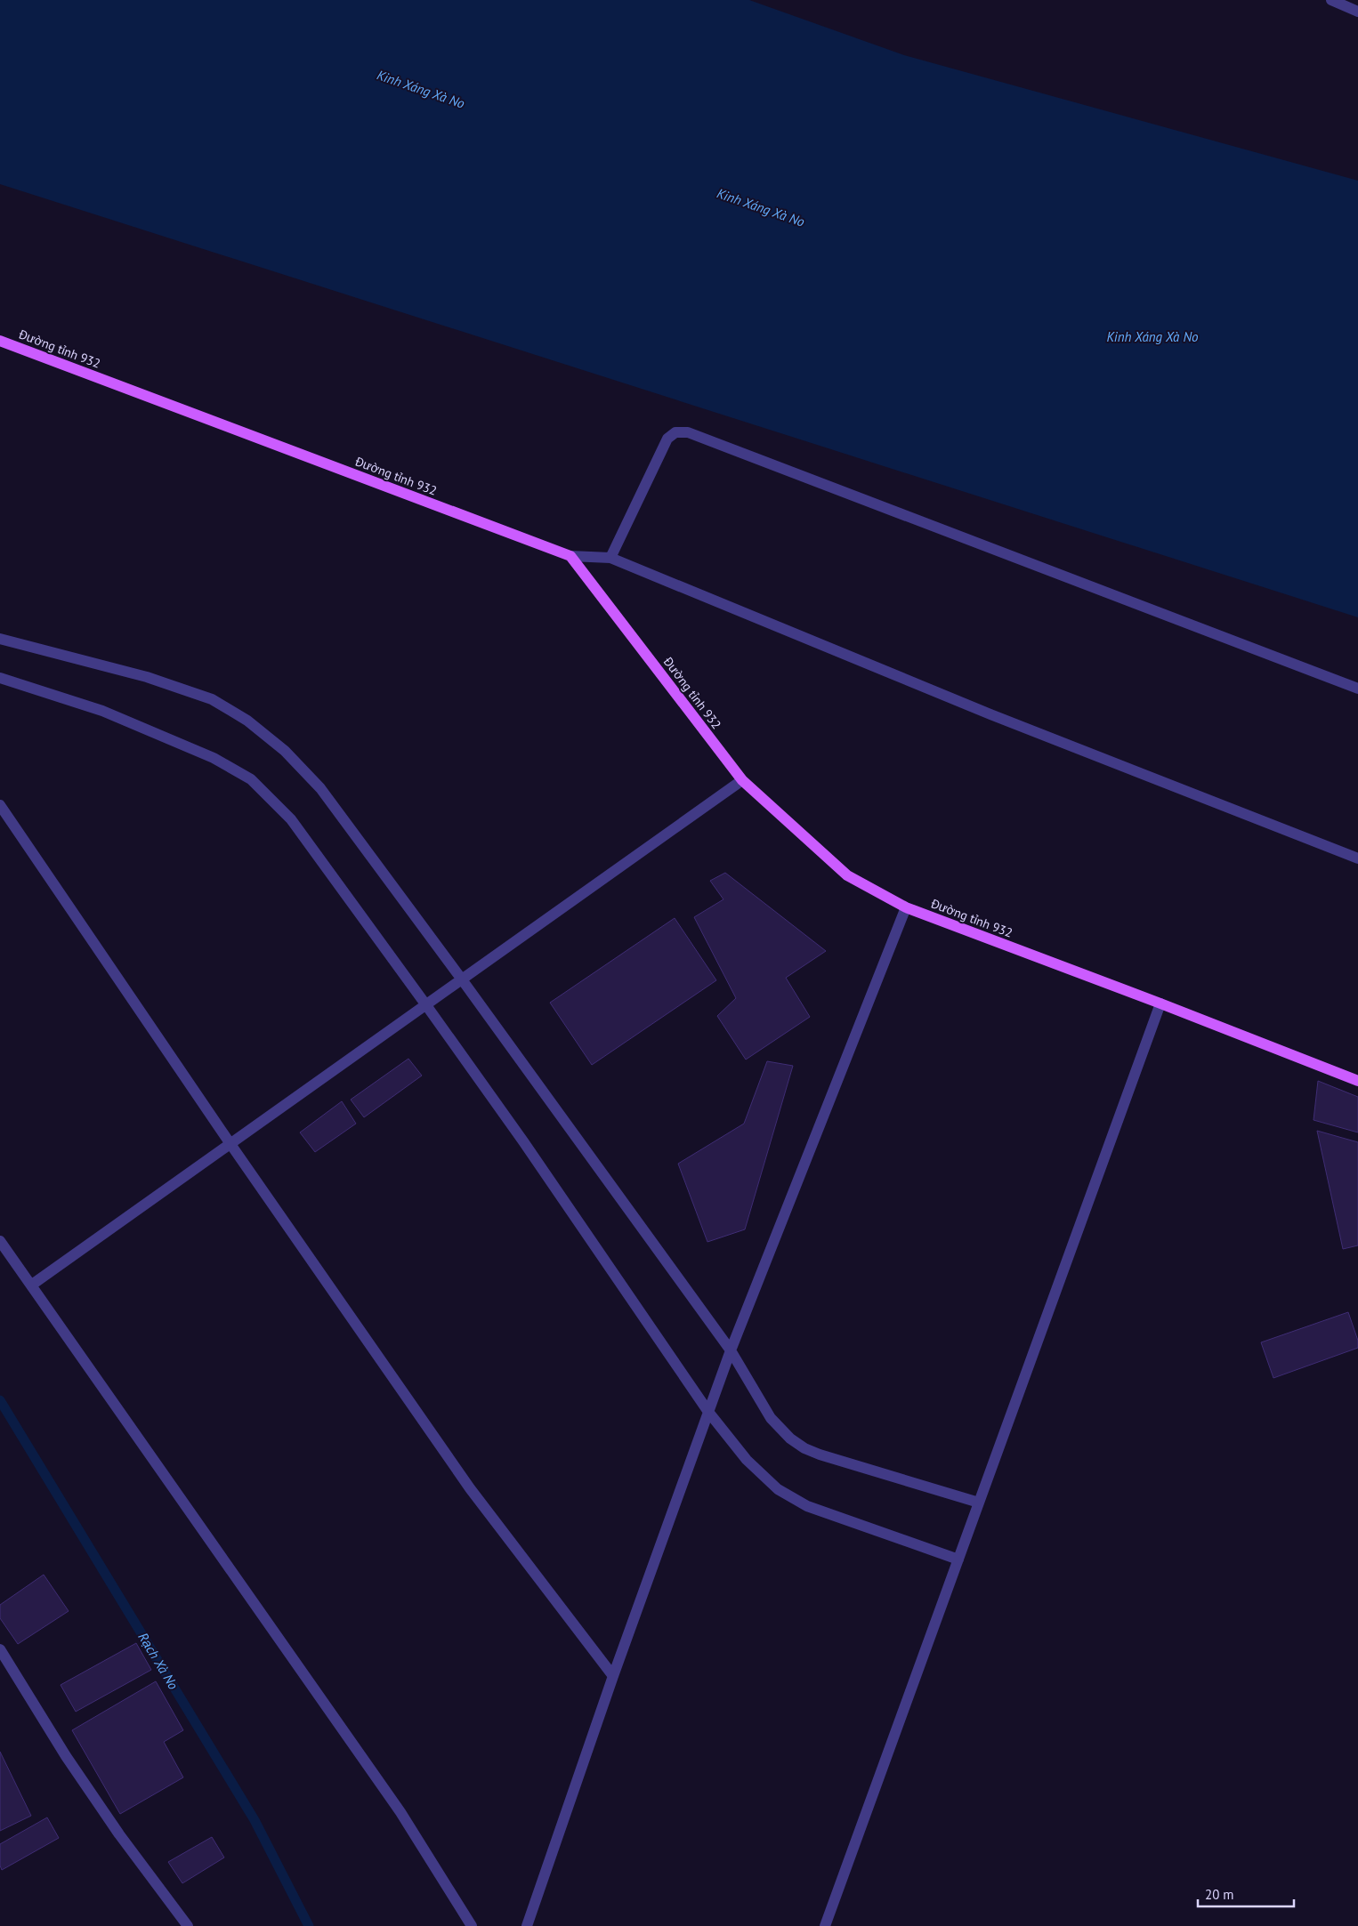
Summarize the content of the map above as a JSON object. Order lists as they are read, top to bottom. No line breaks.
{"streets":{"main road":["Đường tỉnh 932"]},"water":["Kinh Xáng Xà No","Rạch Xà No"],"scale_bar":"20 m"}
